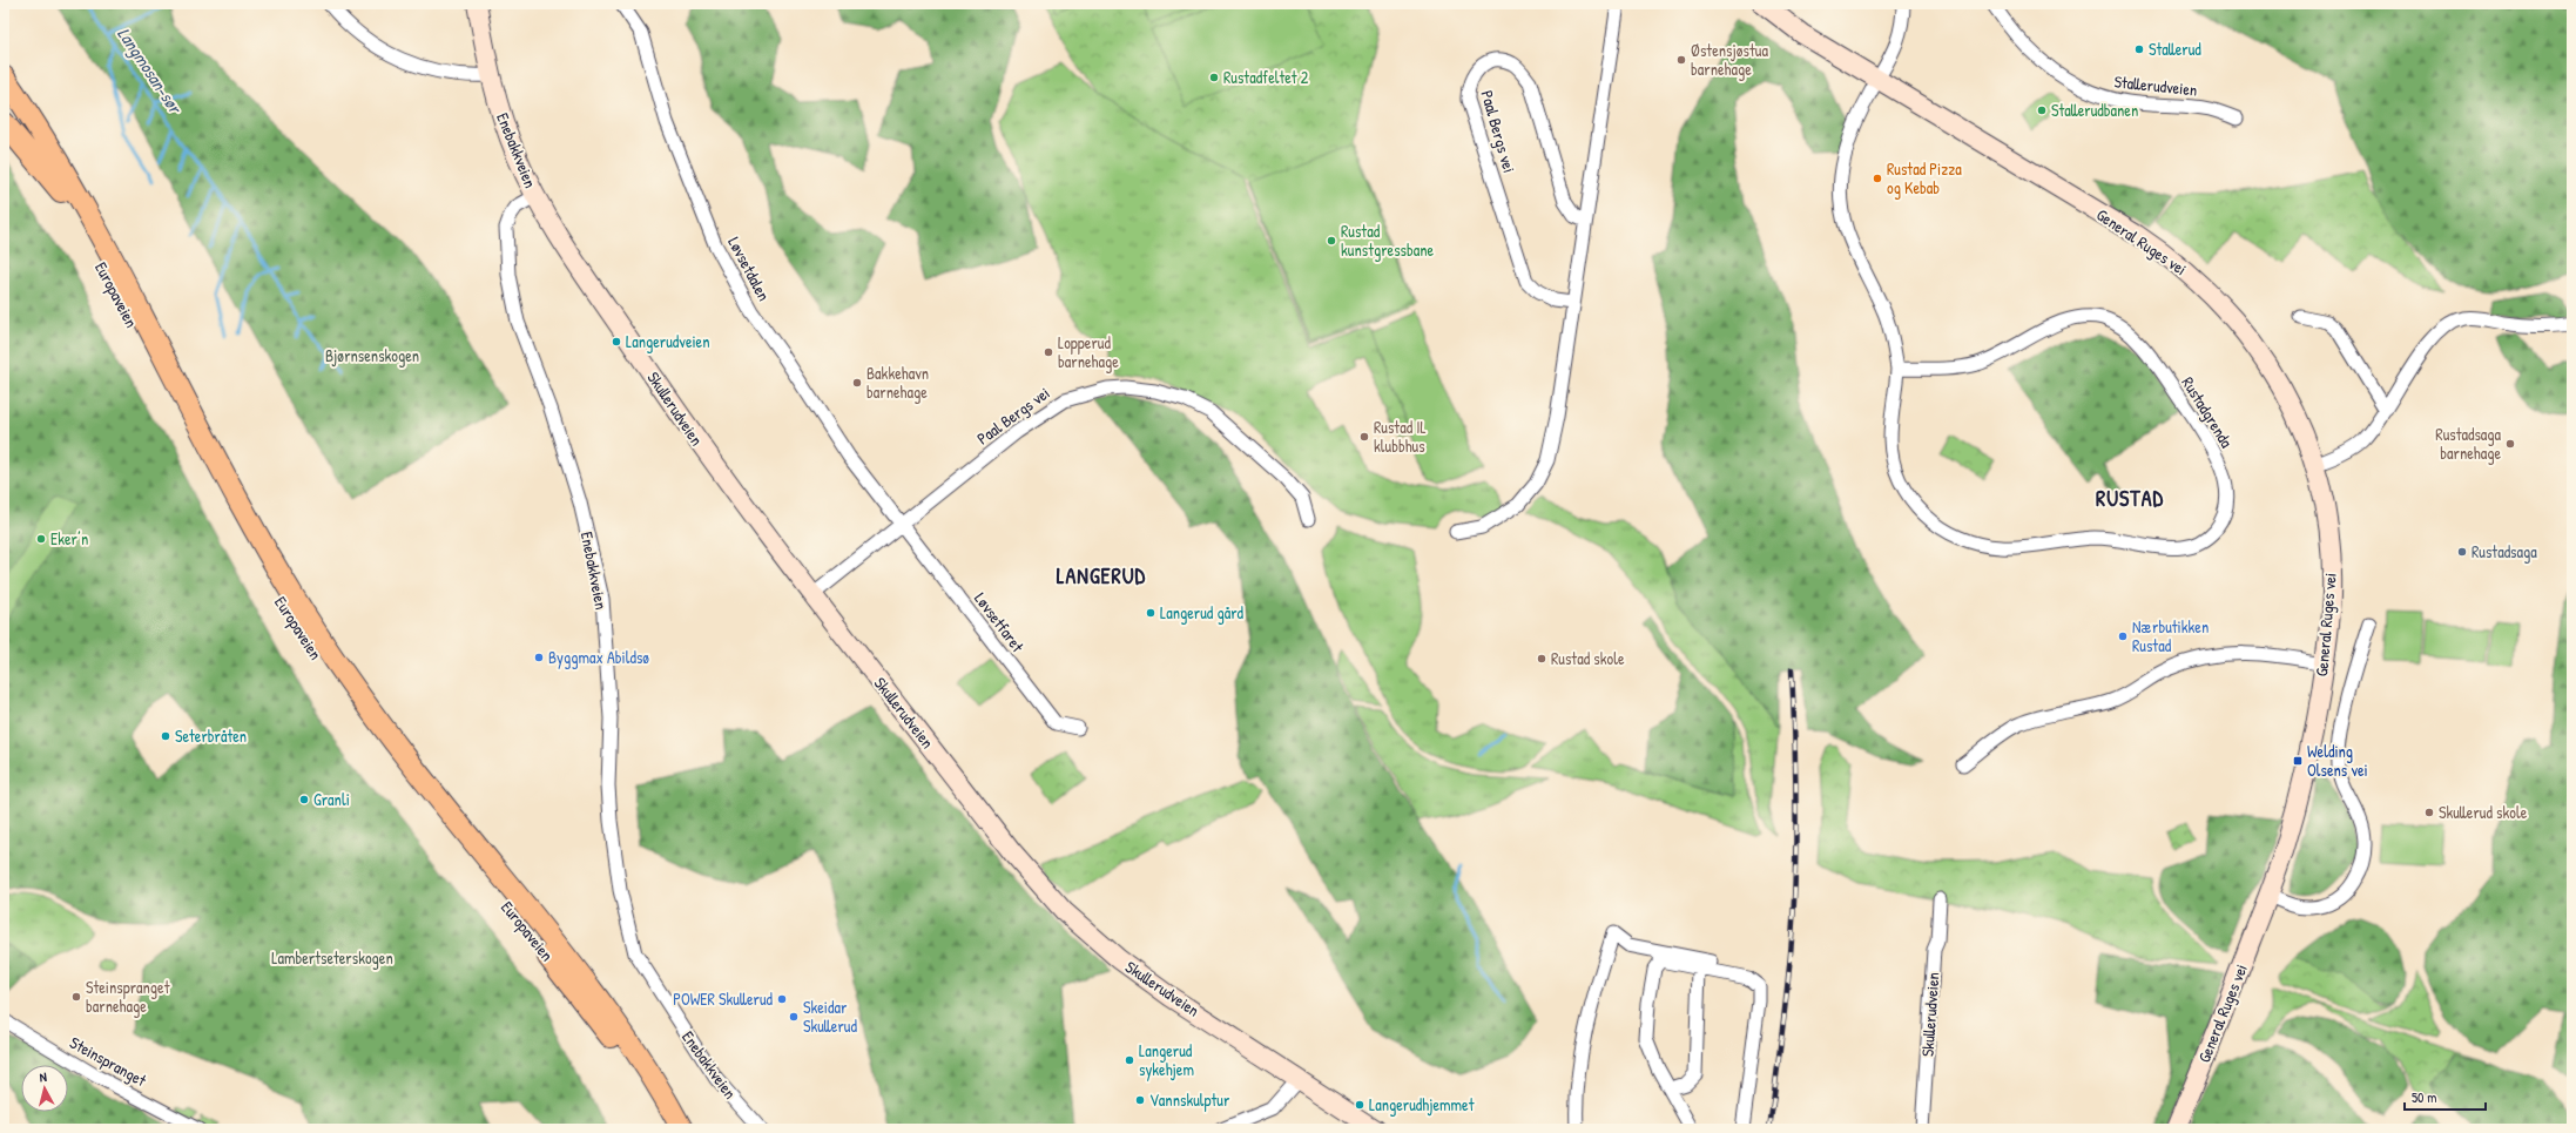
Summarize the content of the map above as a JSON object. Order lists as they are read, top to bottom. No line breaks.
{"streets":{"highway":["Europaveien"],"main road":["Enebakkveien","General Ruges vei","Skullerudveien"],"street":["Stallerudveien","Paal Bergs vei","Løvsetdalen","Rustadgrenda","Løvsetfaret","Steinspranget"]},"crossings":[["Paal Bergs vei","Løvsetdalen"],["Paal Bergs vei","Skullerudveien"],["Paal Bergs vei","Løvsetfaret"],["Enebakkveien","Skullerudveien"],["General Ruges vei","Rustadgrenda"],["Løvsetdalen","Løvsetfaret"]],"districts":["RUSTAD","LANGERUD"],"water":["Langmosan-sør"],"parks":["Bjørnsenskogen","Lambertseterskogen"],"places":{"other":["Stallerud","Østensjøstua barnehage","Rustadfeltet 2","Stallerudbanen","Rustad Pizza og Kebab","Rustad kunstgressbane","Langerudveien","Lopperud barnehage","Bakkehavn barnehage","Rustad IL klubbhus","Rustadsaga barnehage","Eker’n","Rustadsaga","Langerud gård","Nærbutikken Rustad","Byggmax Abildsø","Rustad skole","Seterbråten","Granli","Skullerud skole","Steinspranget barnehage","POWER Skullerud","Skeidar Skullerud","Langerud sykehjem","Vannskulptur","Langerudhjemmet"],"transit":["Welding Olsens vei"]},"scale_bar":"50 m","north":"top"}
